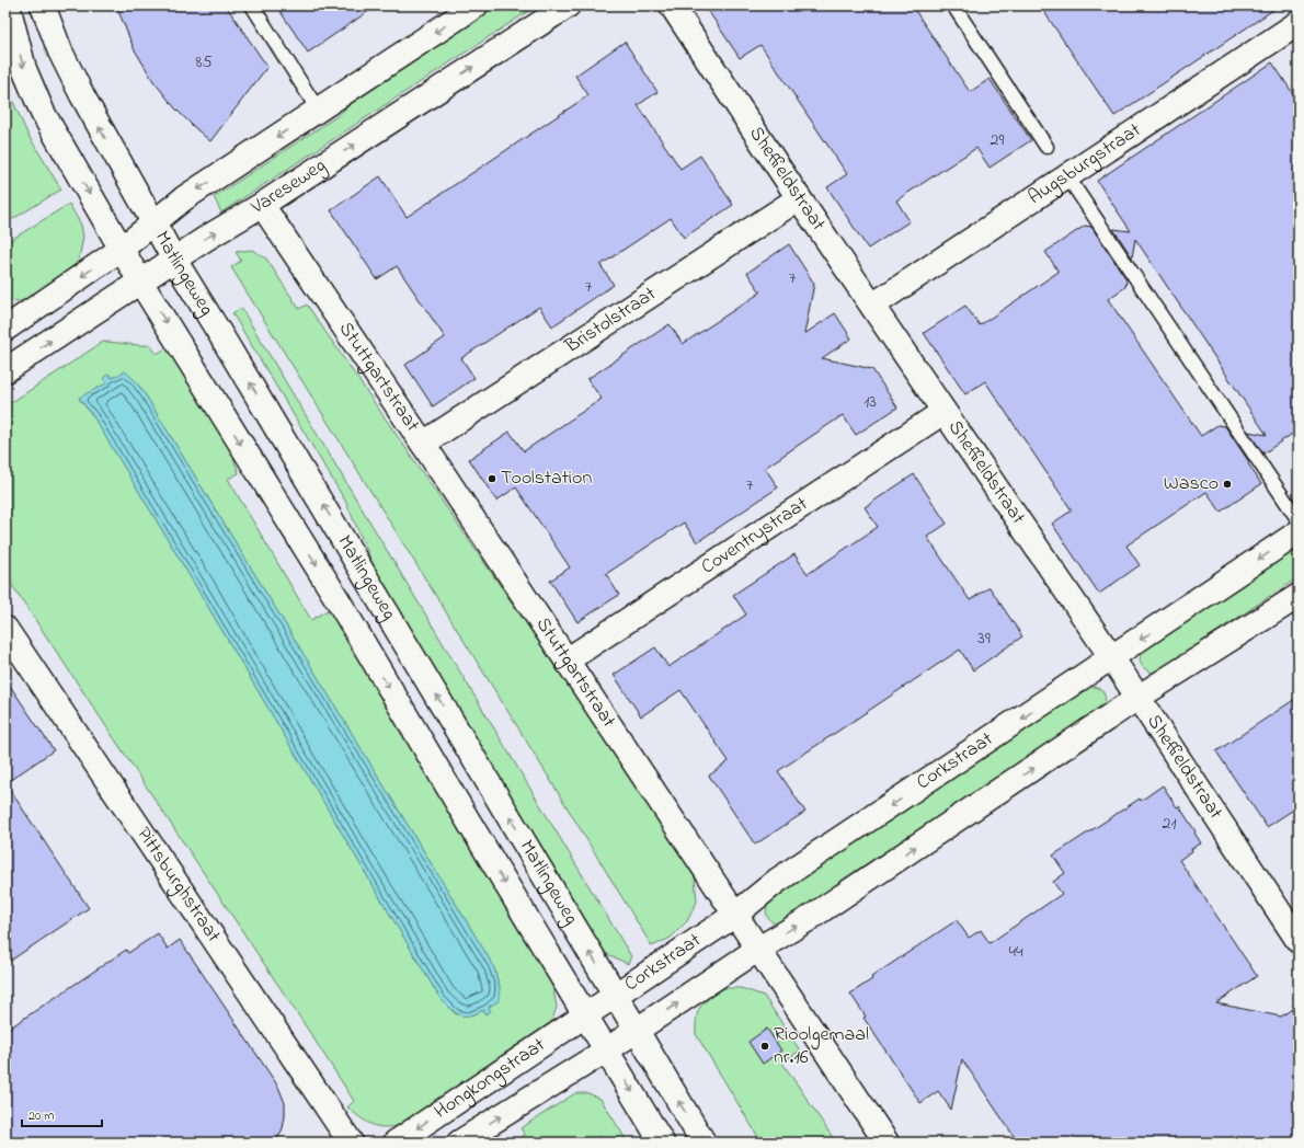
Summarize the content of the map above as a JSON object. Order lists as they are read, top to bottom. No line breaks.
{"streets":{"street":["Augsburgstraat","Sheffieldstraat","Vareseweg","Matlingeweg","Bristolstraat","Stuttgartstraat","Coventrystraat","Corkstraat","Pittsburghstraat","Hongkongstraat"]},"crossings":[["Augsburgstraat","Sheffieldstraat"],["Sheffieldstraat","Bristolstraat"],["Sheffieldstraat","Coventrystraat"],["Sheffieldstraat","Corkstraat"],["Vareseweg","Matlingeweg"],["Vareseweg","Stuttgartstraat"],["Matlingeweg","Corkstraat"],["Matlingeweg","Hongkongstraat"],["Bristolstraat","Stuttgartstraat"],["Stuttgartstraat","Coventrystraat"],["Stuttgartstraat","Corkstraat"],["Corkstraat","Hongkongstraat"]],"places":["Toolstation","Wasco","Rioolgemaal nr.16"],"house_numbers":["85","29","7","7","13","7","39","21","44"],"scale_bar":"20 m"}
